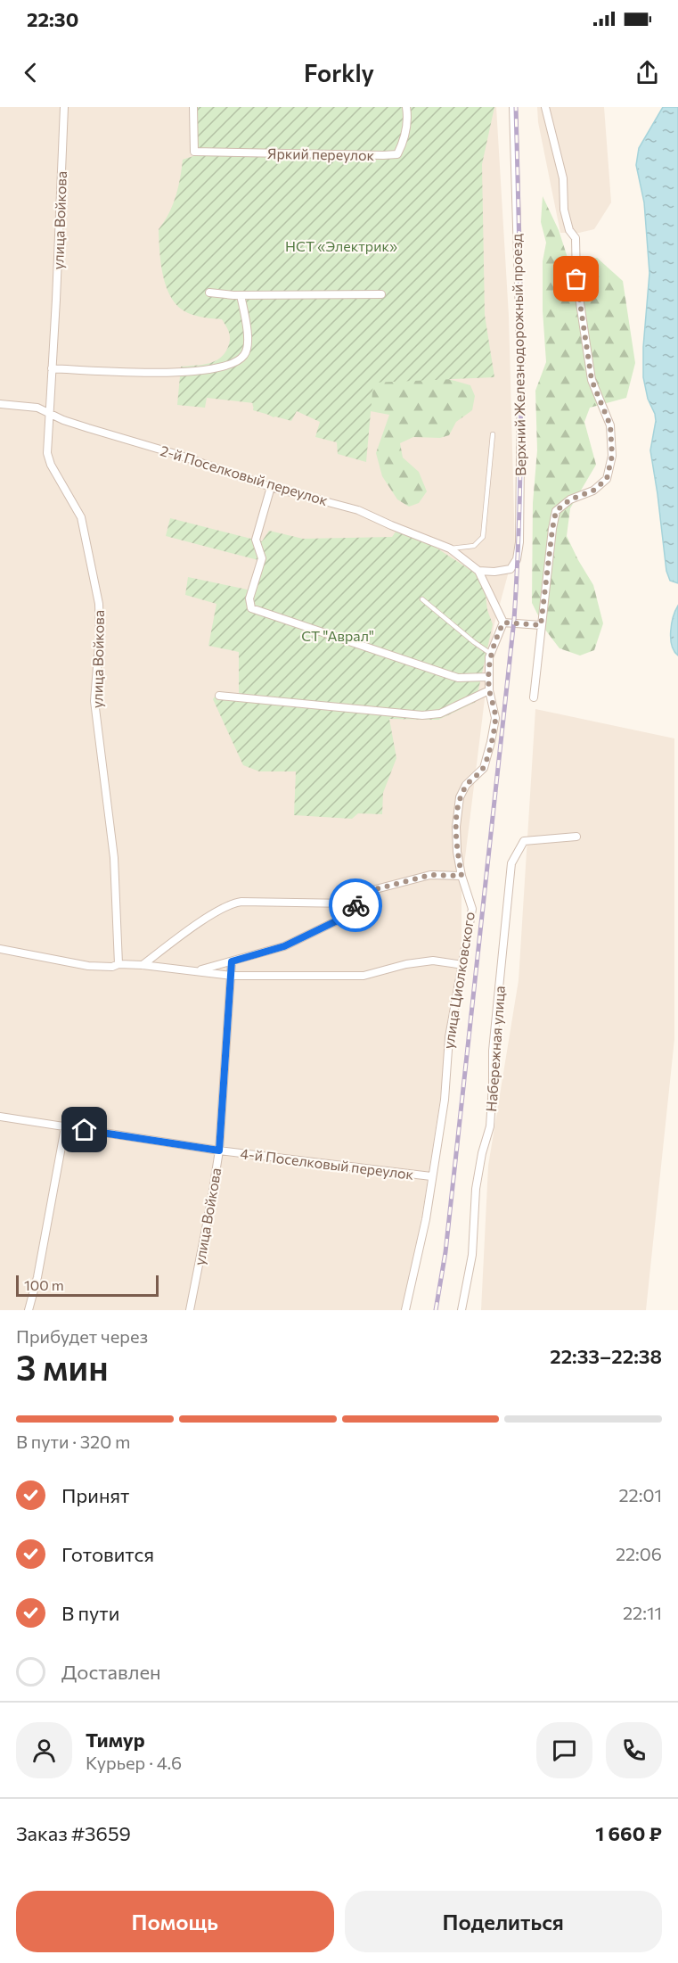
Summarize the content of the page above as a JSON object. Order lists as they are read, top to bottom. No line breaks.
{"streets":{"street":["Яркий переулок","улица Войкова","Верхний Железнодорожный проезд","2-й Поселковый переулок","улица Циолковского","Набережная улица","4-й Поселковый переулок"]},"crossings":[["улица Войкова","2-й Поселковый переулок"],["улица Войкова","4-й Поселковый переулок"],["Верхний Железнодорожный проезд","2-й Поселковый переулок"],["улица Циолковского","4-й Поселковый переулок"]],"parks":["НСТ «Электрик»","СТ \"Аврал\""],"scale_bar":"100 m","page":{"status":"22:30","header":"Forkly","scale":"100 m","heading":["3 мин","Прибудет через","22:33–22:38"],"panel":["Тимур","Курьер · 4.6","Заказ #3659","1 660 ₽"],"bar":"В пути · 320 m","list":[["Принят","22:01"],["Готовится","22:06"],["В пути","22:11"],"Доставлен"],"buttons":["Помощь","Поделиться"]}}
